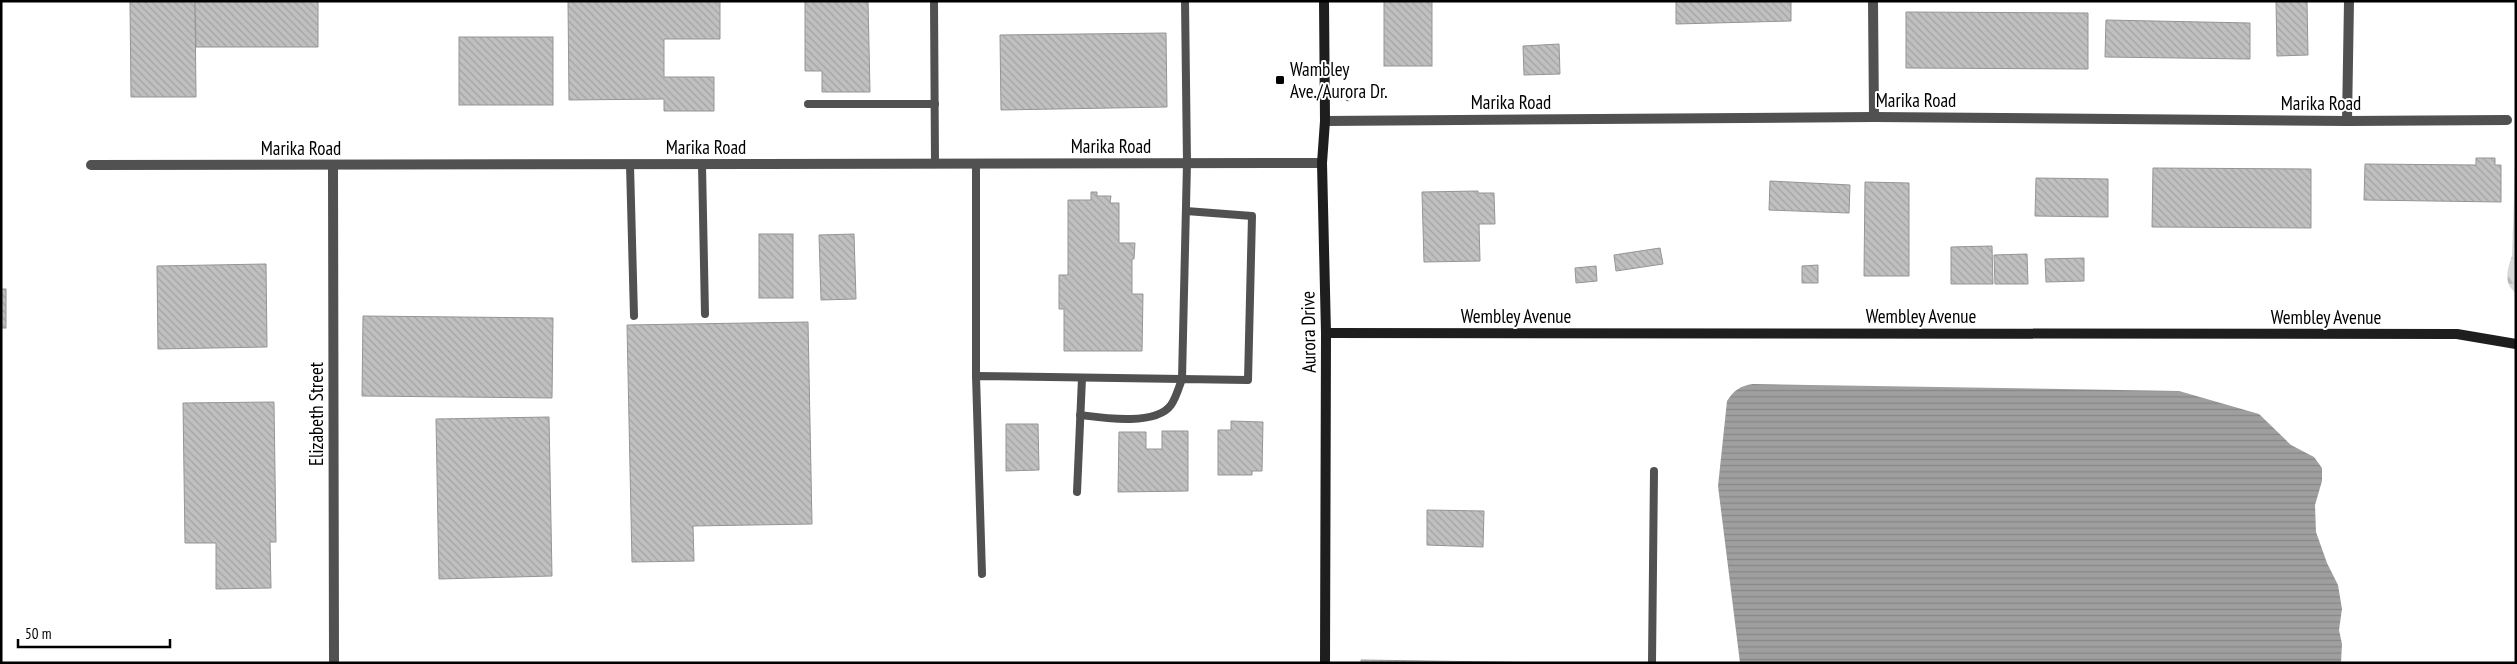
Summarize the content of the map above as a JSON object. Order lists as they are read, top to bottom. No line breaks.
{"streets":{"street":["Marika Road","Wembley Avenue","Aurora Drive","Elizabeth Street"]},"crossings":[["Marika Road","Aurora Drive"],["Marika Road","Elizabeth Street"],["Wembley Avenue","Aurora Drive"]],"places":{"transit":["Wambley Ave./Aurora Dr."]},"scale_bar":"50 m"}
